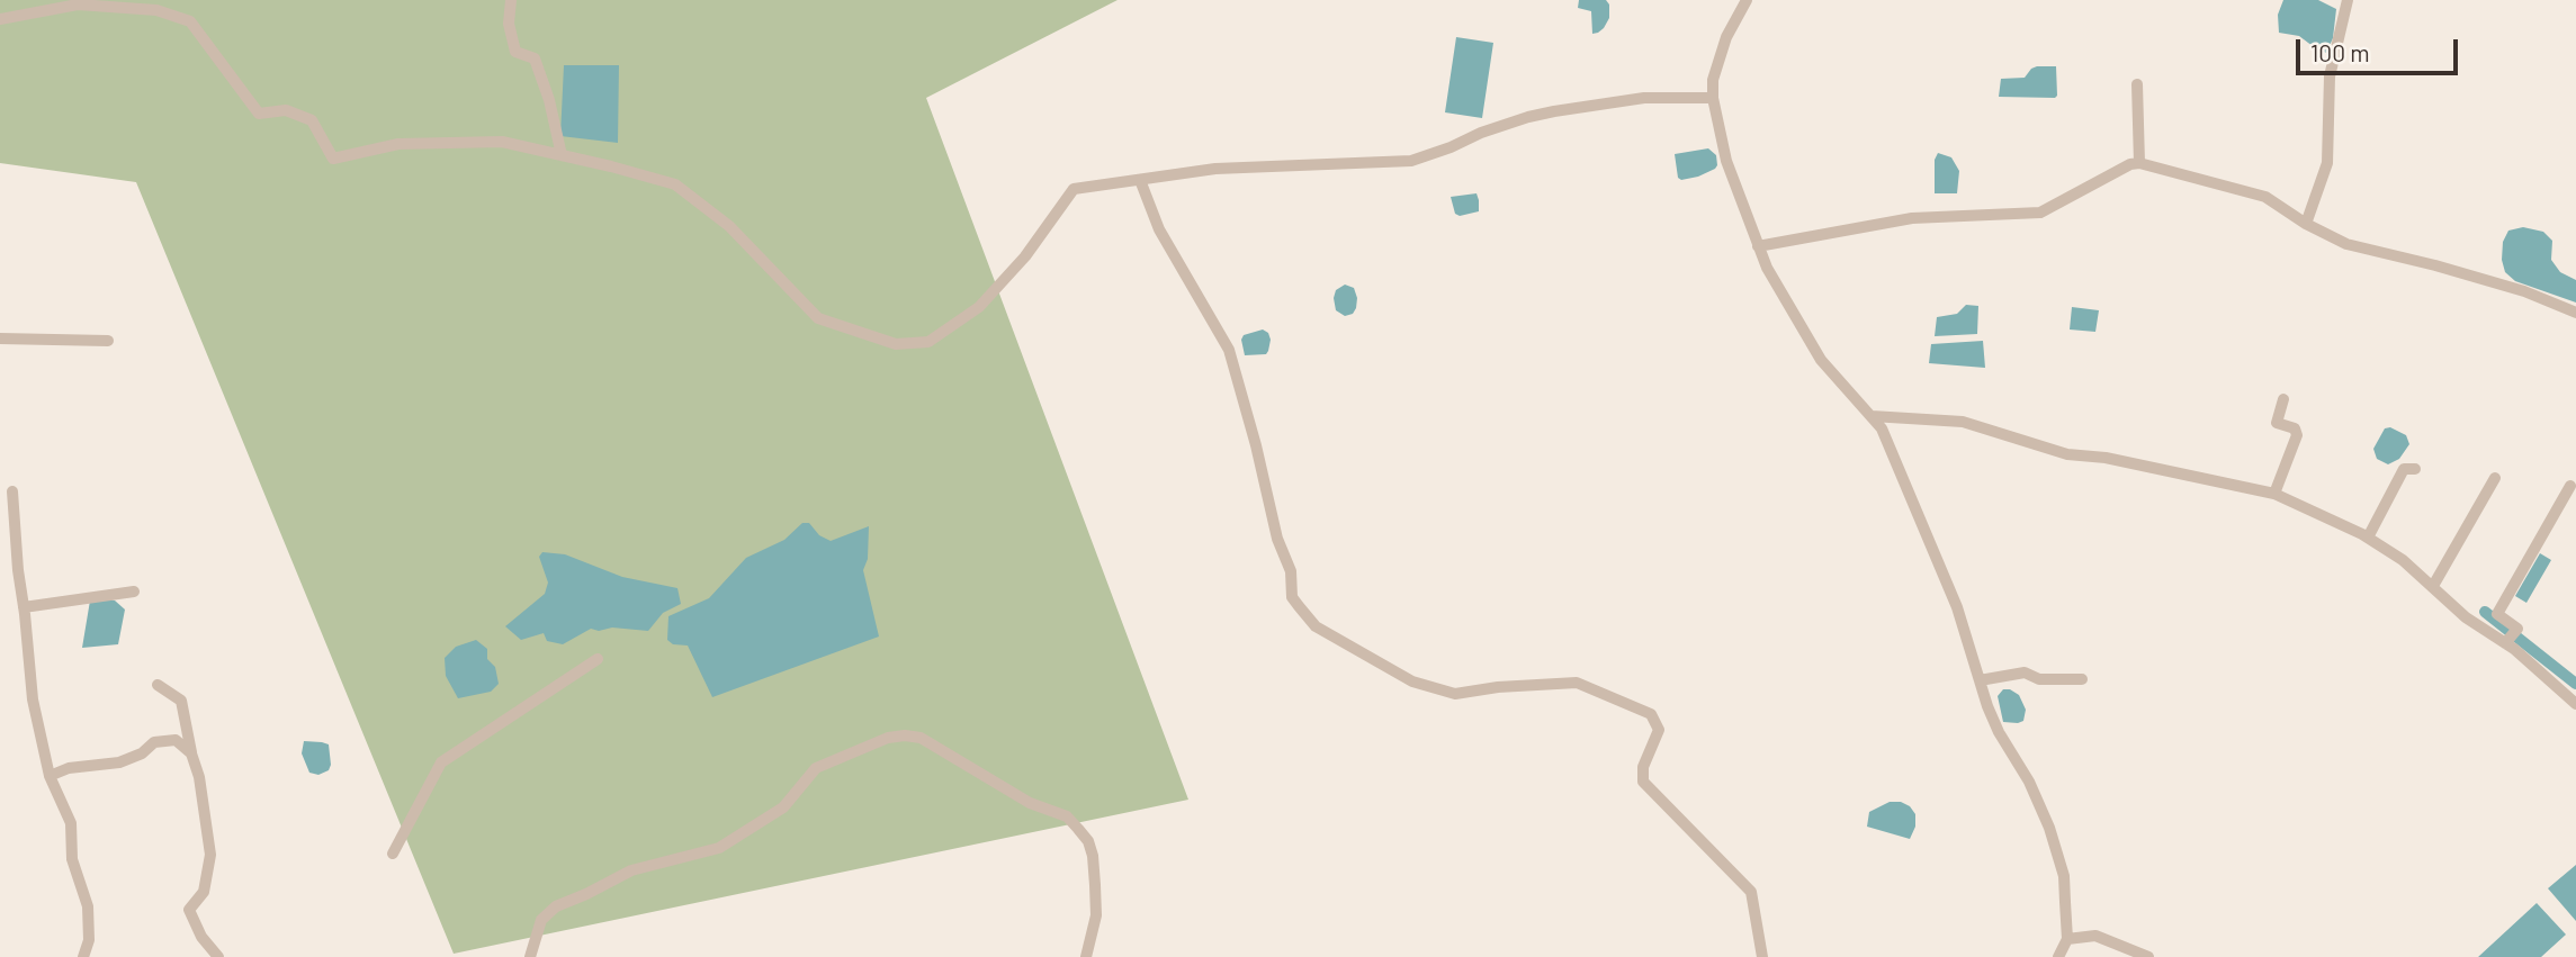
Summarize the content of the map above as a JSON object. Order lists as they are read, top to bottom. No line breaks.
{"scale_bar":"100 m"}
